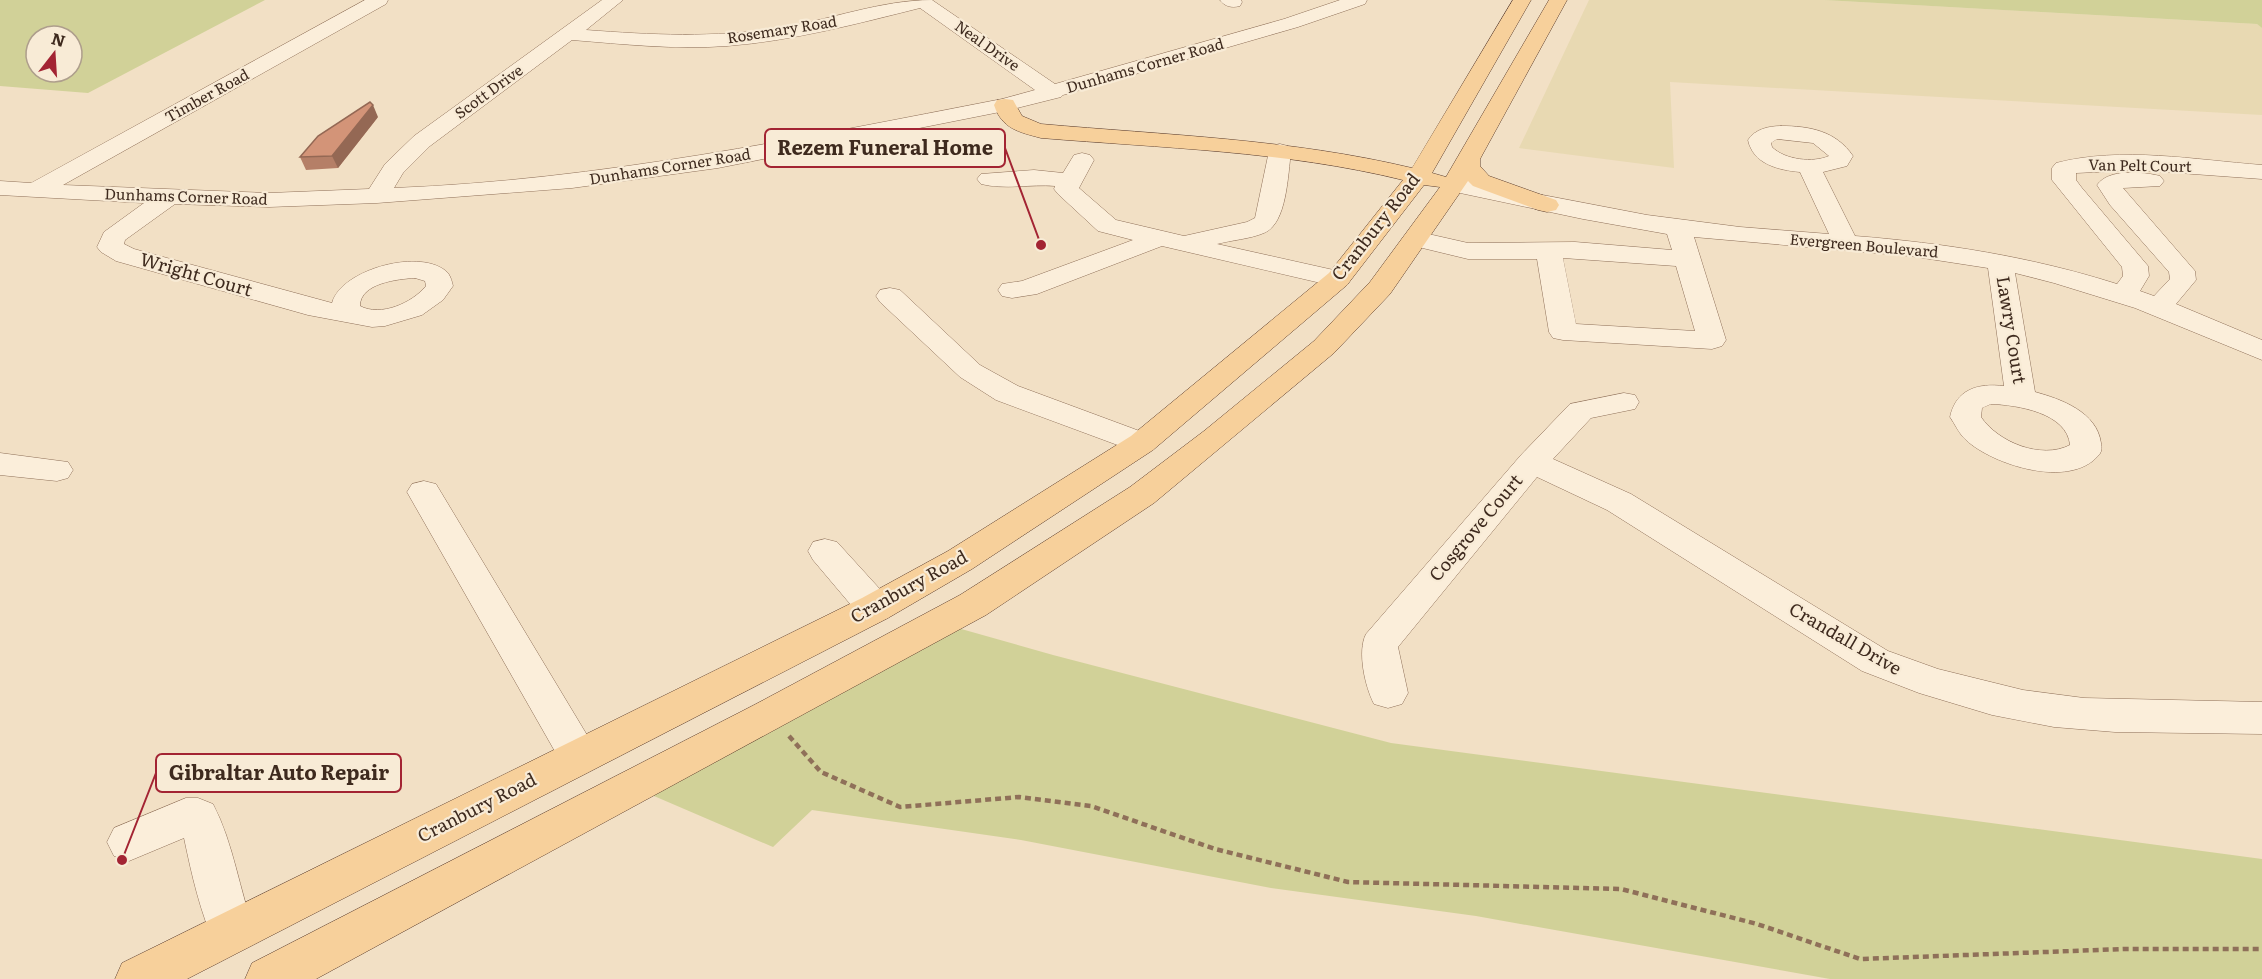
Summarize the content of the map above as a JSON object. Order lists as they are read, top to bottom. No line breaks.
{"streets":{"main road":["Cranbury Road"],"street":["Rosemary Road","Neal Drive","Dunhams Corner Road","Scott Drive","Timber Road","Van Pelt Court","Evergreen Boulevard","Wright Court","Lawry Court","Cosgrove Court","Crandall Drive"]},"crossings":[["Rosemary Road","Neal Drive"],["Rosemary Road","Scott Drive"],["Neal Drive","Dunhams Corner Road"],["Dunhams Corner Road","Scott Drive"],["Dunhams Corner Road","Timber Road"],["Dunhams Corner Road","Wright Court"],["Van Pelt Court","Evergreen Boulevard"],["Cranbury Road","Evergreen Boulevard"],["Evergreen Boulevard","Lawry Court"],["Cosgrove Court","Crandall Drive"]],"places":["Rezem Funeral Home","Gibraltar Auto Repair"],"north":"top"}
